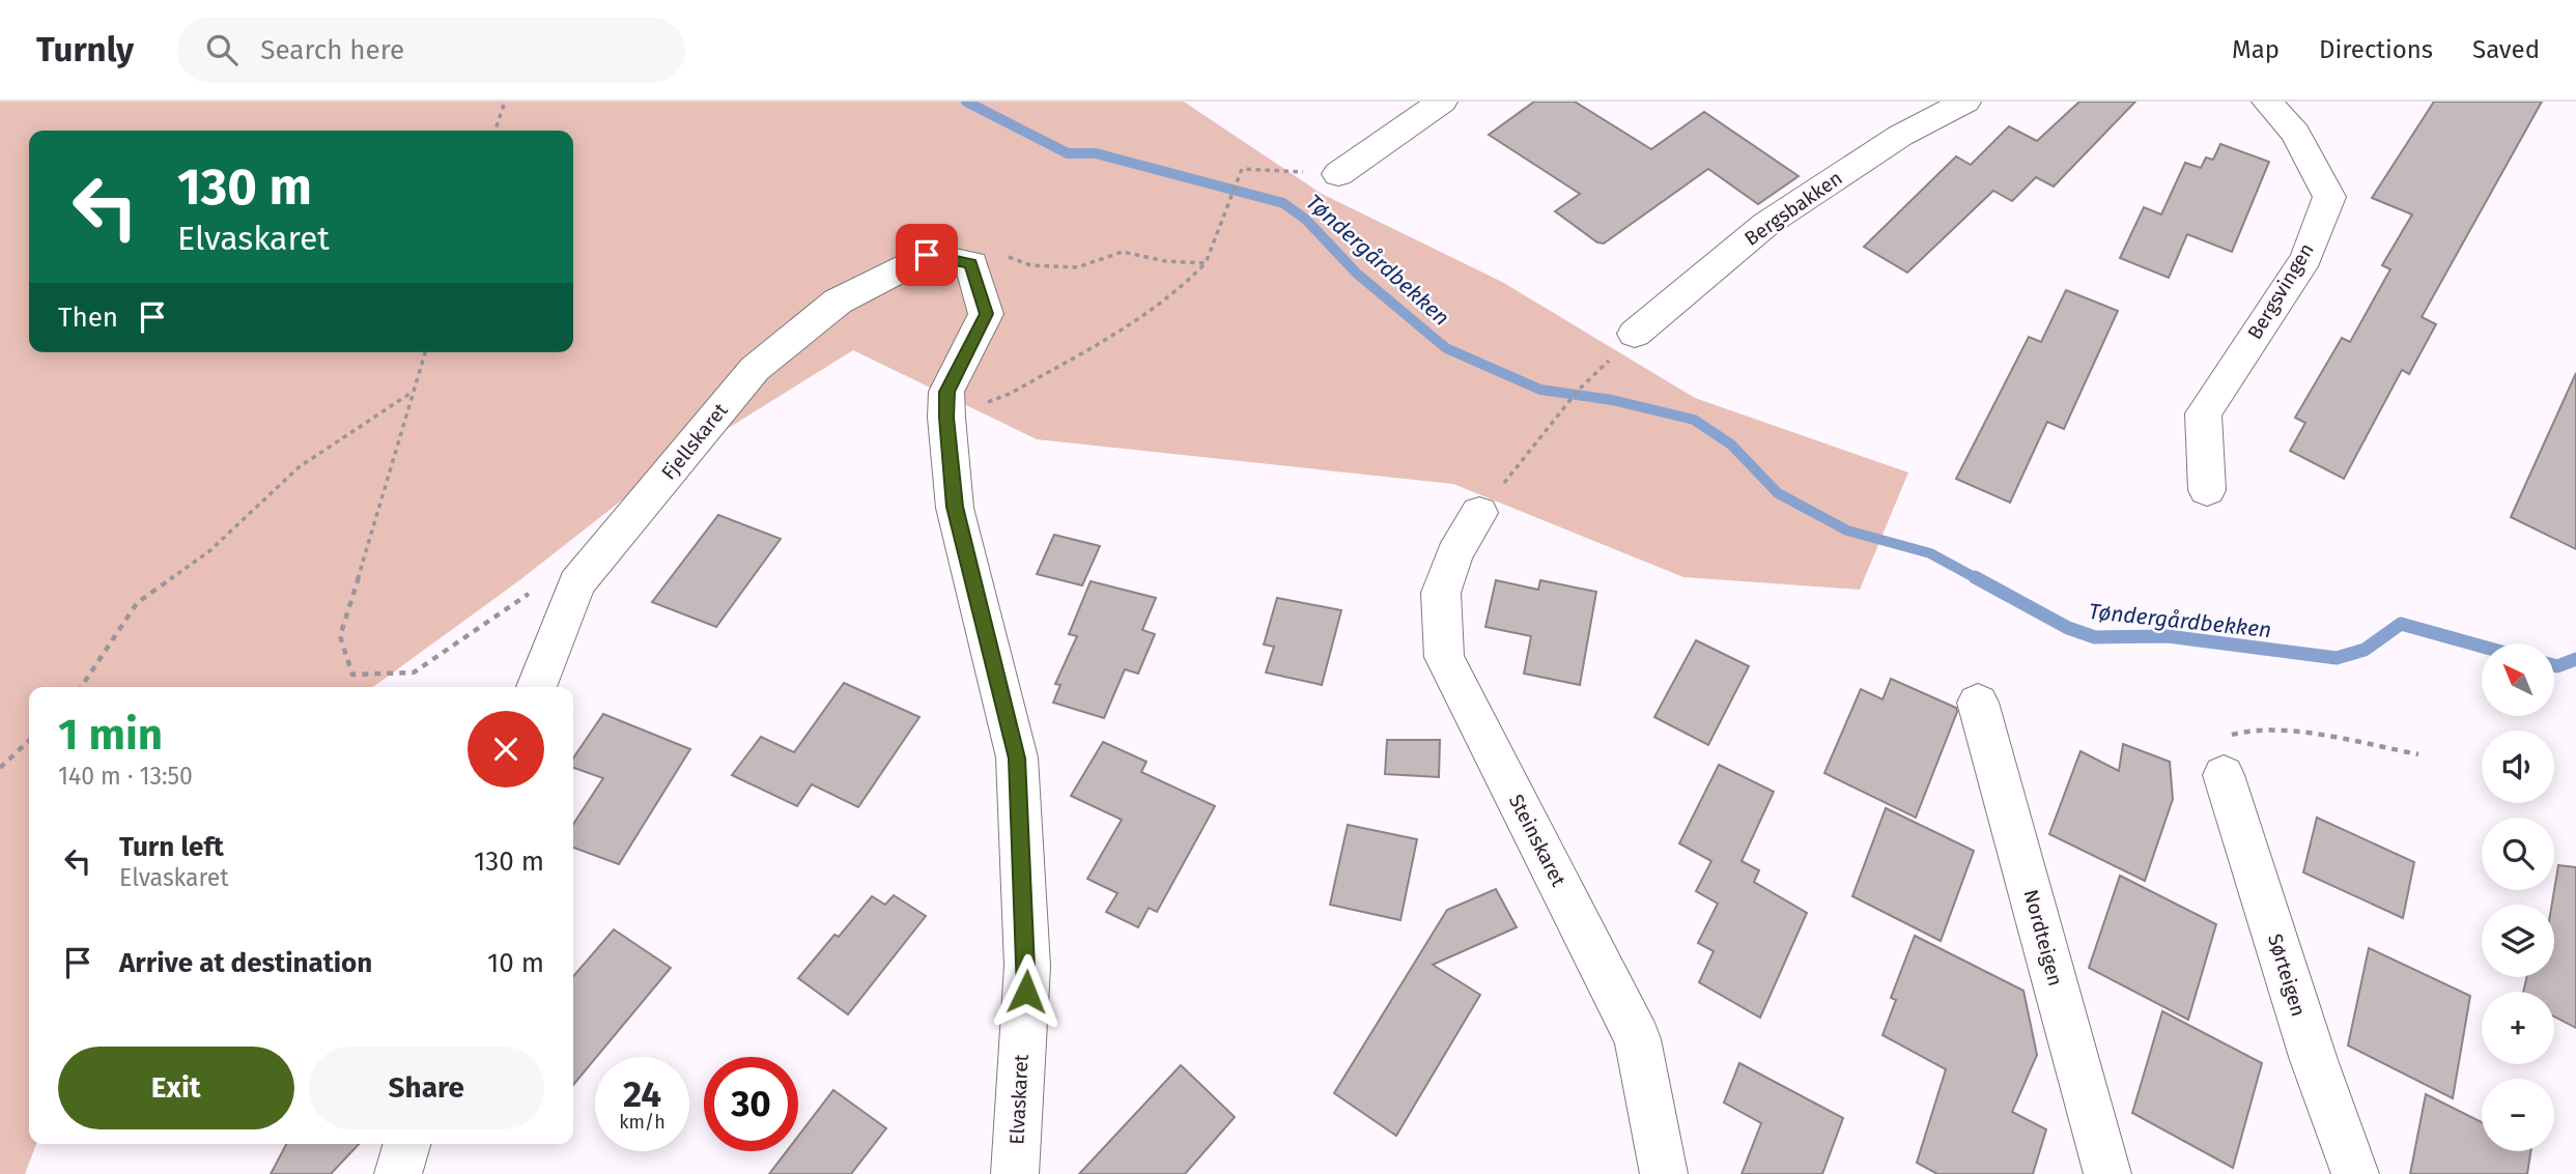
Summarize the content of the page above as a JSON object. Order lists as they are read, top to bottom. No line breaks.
{"streets":{"street":["Bergsbakken","Bergsvingen","Fjellskaret","Steinskaret","Nordteigen","Sørteigen","Elvaskaret"]},"crossings":[["Fjellskaret","Elvaskaret"]],"water":["Tøndergårdbekken"],"north":"top left","page":{"header":"Turnly","search":"Search here","nav":["Map","Directions","Saved"],"turn":["130 m","Elvaskaret"],"then":"Then","map_buttons":["+","−"],"heading":["1 min","140 m · 13:50"],"list":[{"name":"Turn left","note":"Elvaskaret","value":"130 m"},{"name":"Arrive at destination","value":"10 m"}],"buttons":["Exit","Share"],"speed":"24 km/h","limit":"30"}}
